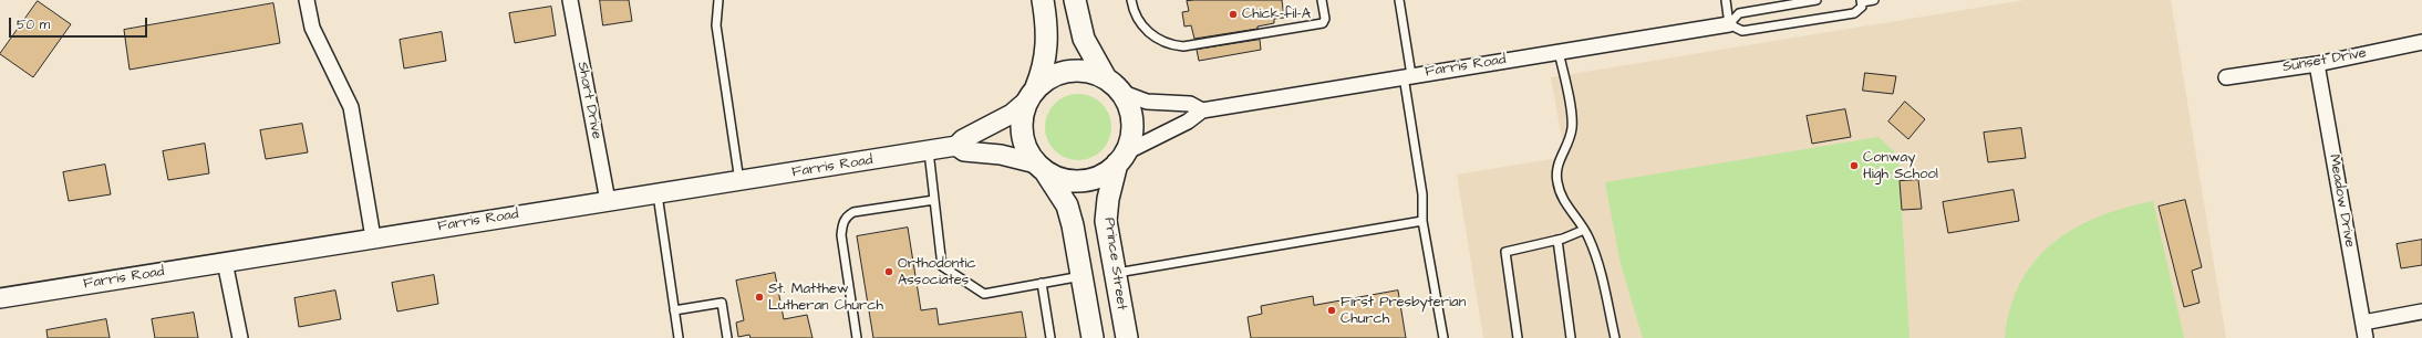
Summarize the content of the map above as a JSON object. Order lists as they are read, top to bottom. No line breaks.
{"streets":{"main road":["Prince Street"],"street":["Sunset Drive","Farris Road","Short Drive","Meadow Drive"]},"crossings":[["Sunset Drive","Meadow Drive"],["Farris Road","Short Drive"],["Farris Road","Prince Street"]],"places":["Chick-fil-A","Conway High School","Orthodontic Associates","St. Matthew Lutheran Church","First Presbyterian Church"],"scale_bar":"50 m"}
